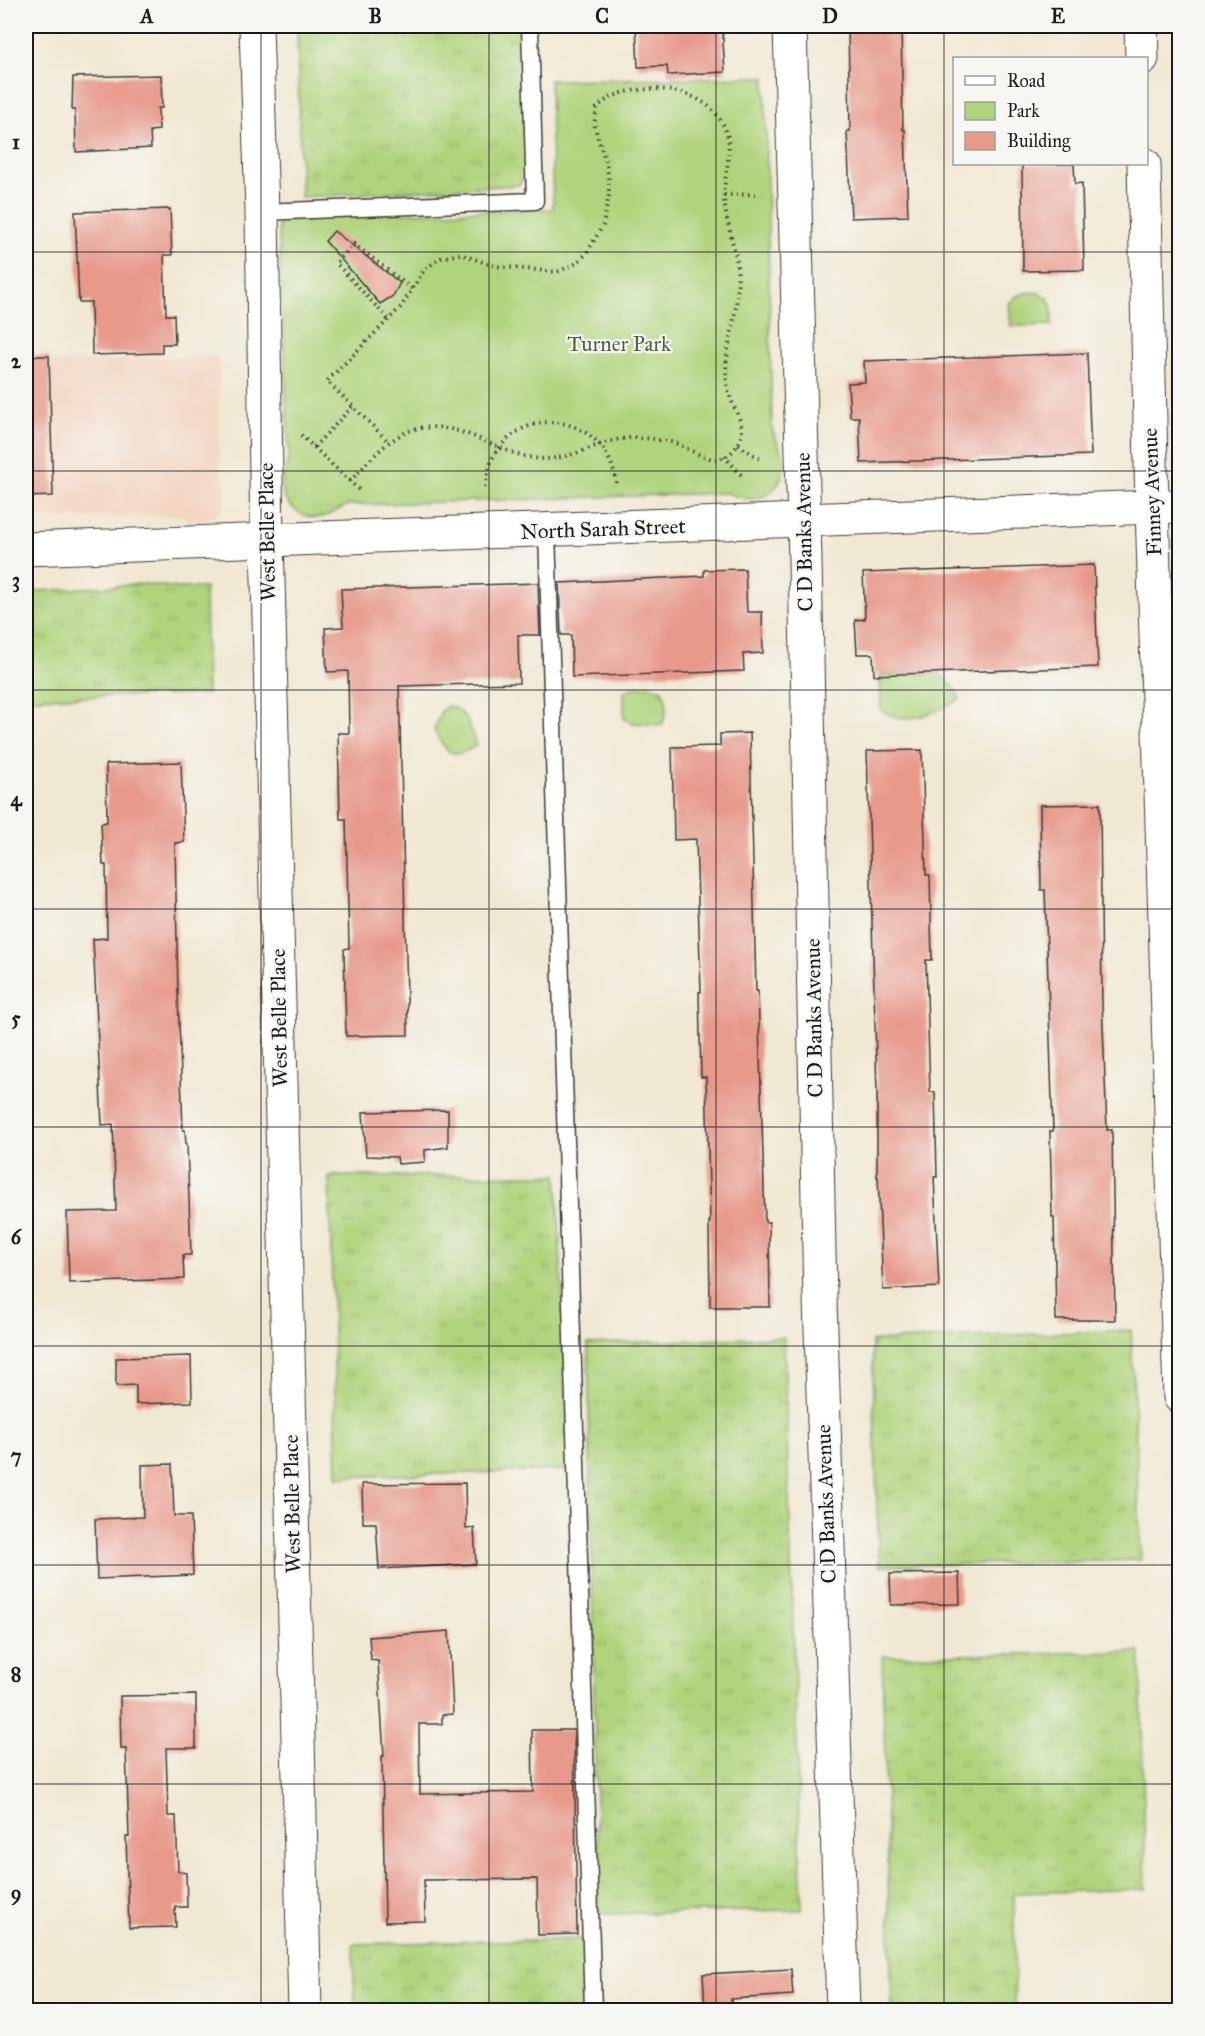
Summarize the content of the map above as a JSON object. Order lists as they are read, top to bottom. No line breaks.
{"streets":{"street":["Finney Avenue","North Sarah Street","West Belle Place","C D Banks Avenue"]},"crossings":[["Finney Avenue","North Sarah Street"],["North Sarah Street","West Belle Place"],["North Sarah Street","C D Banks Avenue"]],"parks":["Turner Park"],"legend":["Road","Park","Building"],"grid":{"columns":["A","B","C","D","E"],"rows":["1","2","3","4","5","6","7","8","9"]}}
